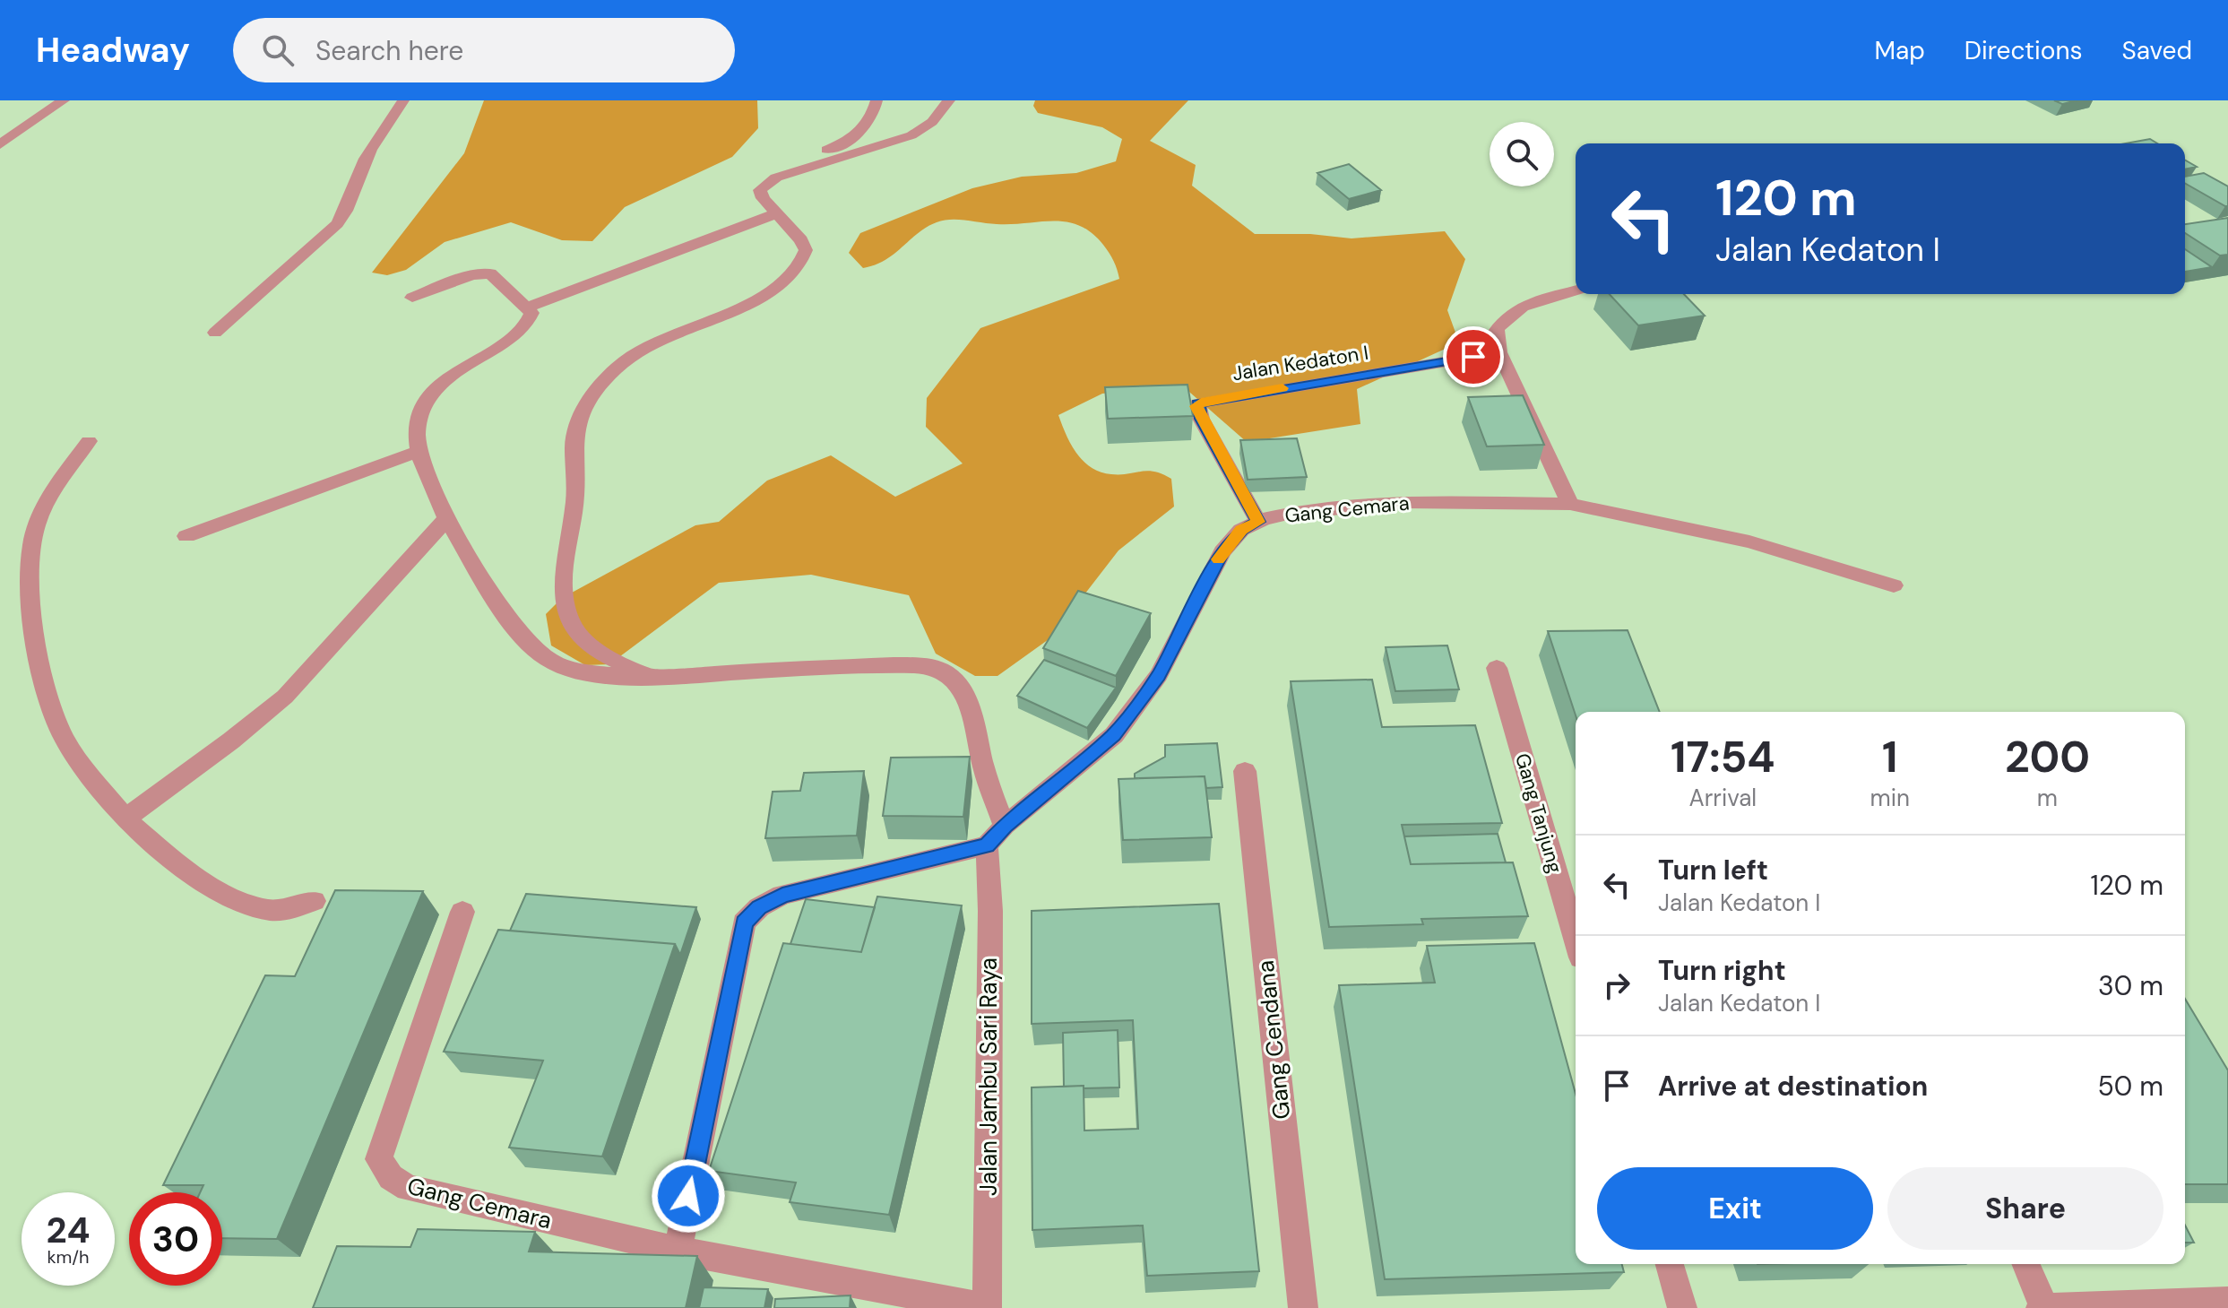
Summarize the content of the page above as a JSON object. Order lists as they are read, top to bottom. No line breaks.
{"streets":{"street":["Jalan Kedaton I","Gang Cemara","Gang Tanjung","Gang Cendana","Jalan Jambu Sari Raya"]},"crossings":[["Jalan Kedaton I","Gang Cemara"],["Gang Cemara","Jalan Jambu Sari Raya"]],"page":{"header":"Headway","search":"Search here","nav":["Map","Directions","Saved"],"turn":["120 m","Jalan Kedaton I"],"eta":["17:54","Arrival","1","min","200","m"],"list":[{"name":"Turn left","note":"Jalan Kedaton I","value":"120 m"},{"name":"Turn right","note":"Jalan Kedaton I","value":"30 m"},{"name":"Arrive at destination","value":"50 m"}],"buttons":["Exit","Share"],"speed":"24 km/h","limit":"30"}}
